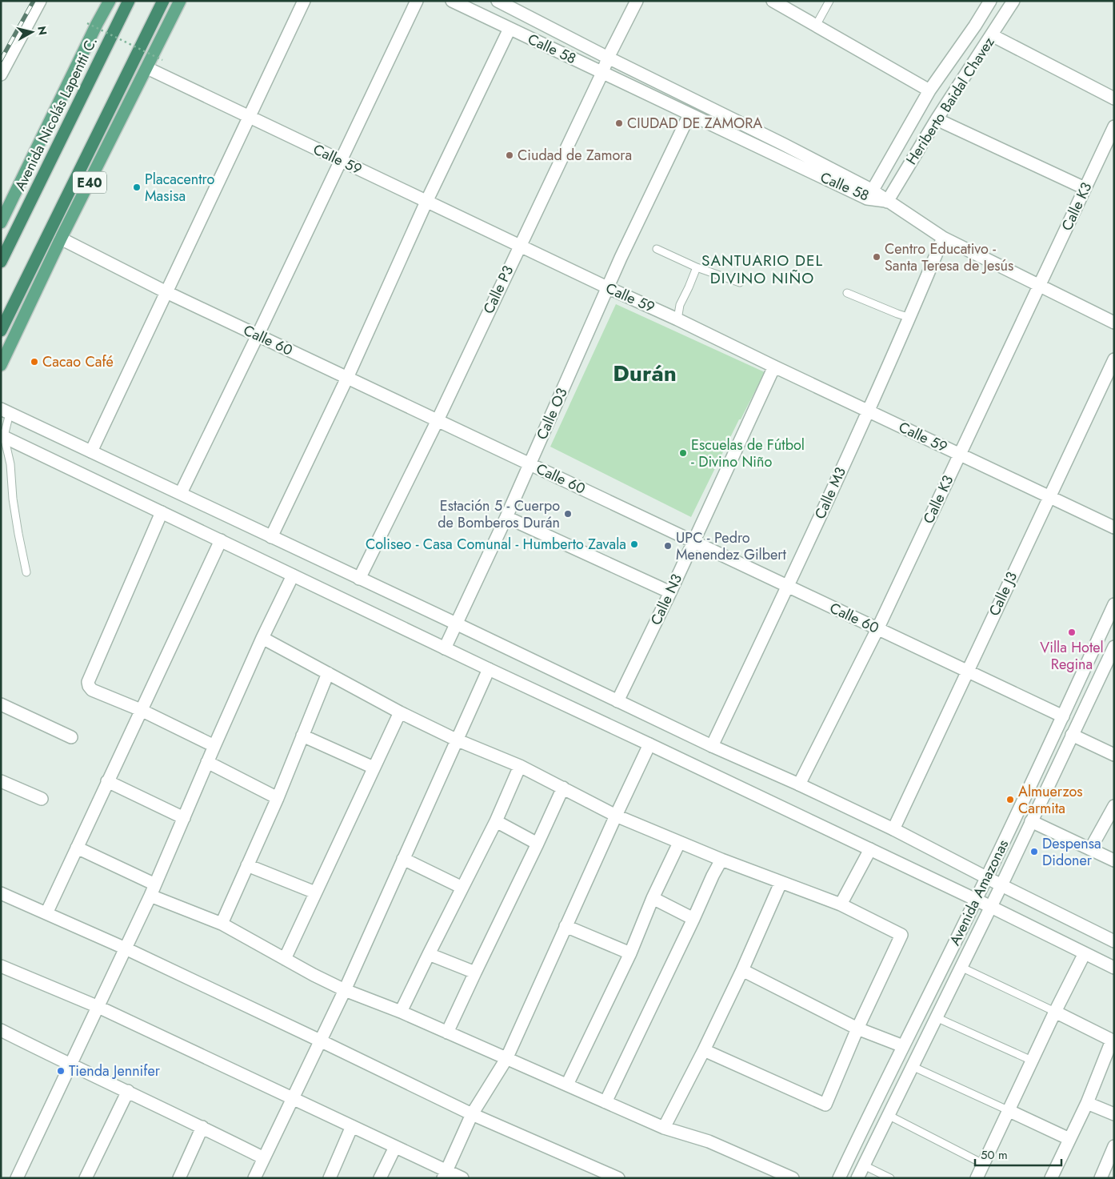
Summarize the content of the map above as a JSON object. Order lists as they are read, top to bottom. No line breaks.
{"streets":{"highway":["Avenida Nicolás Lapentti C.","E40"],"street":["Calle 58","Heriberto Baidal Chavez","Calle 59","Calle K3","Calle P3","Calle 60","Calle O3","Calle M3","Calle J3","Calle N3","Avenida Amazonas"]},"crossings":[["Calle 58","Heriberto Baidal Chavez"],["Calle 58","Calle P3"],["Calle 58","Calle O3"],["Calle 59","E40"],["Calle 59","Calle K3"],["Calle 59","Calle P3"],["Calle 59","Calle O3"],["Calle 59","Calle M3"],["Calle 59","Calle J3"],["Calle 59","Calle N3"],["E40","Calle 60"],["Calle K3","Calle 60"],["Calle P3","Calle 60"],["Calle 60","Calle O3"],["Calle 60","Calle M3"],["Calle 60","Calle J3"],["Calle 60","Calle N3"],["Calle 60","Avenida Amazonas"]],"districts":["SANTUARIO DEL DIVINO NIÑO","Durán"],"places":["CIUDAD DE ZAMORA","Ciudad de Zamora","Placacentro Masisa","Centro Educativo - Santa Teresa de Jesús","Cacao Café","Escuelas de Fútbol - Divino Niño","Estación 5 - Cuerpo de Bomberos Durán","Coliseo - Casa Comunal - Humberto Zavala","UPC - Pedro Menendez Gilbert","Villa Hotel Regina","Almuerzos Carmita","Despensa Didoner","Tienda Jennifer"],"scale_bar":"50 m","north":"right"}
